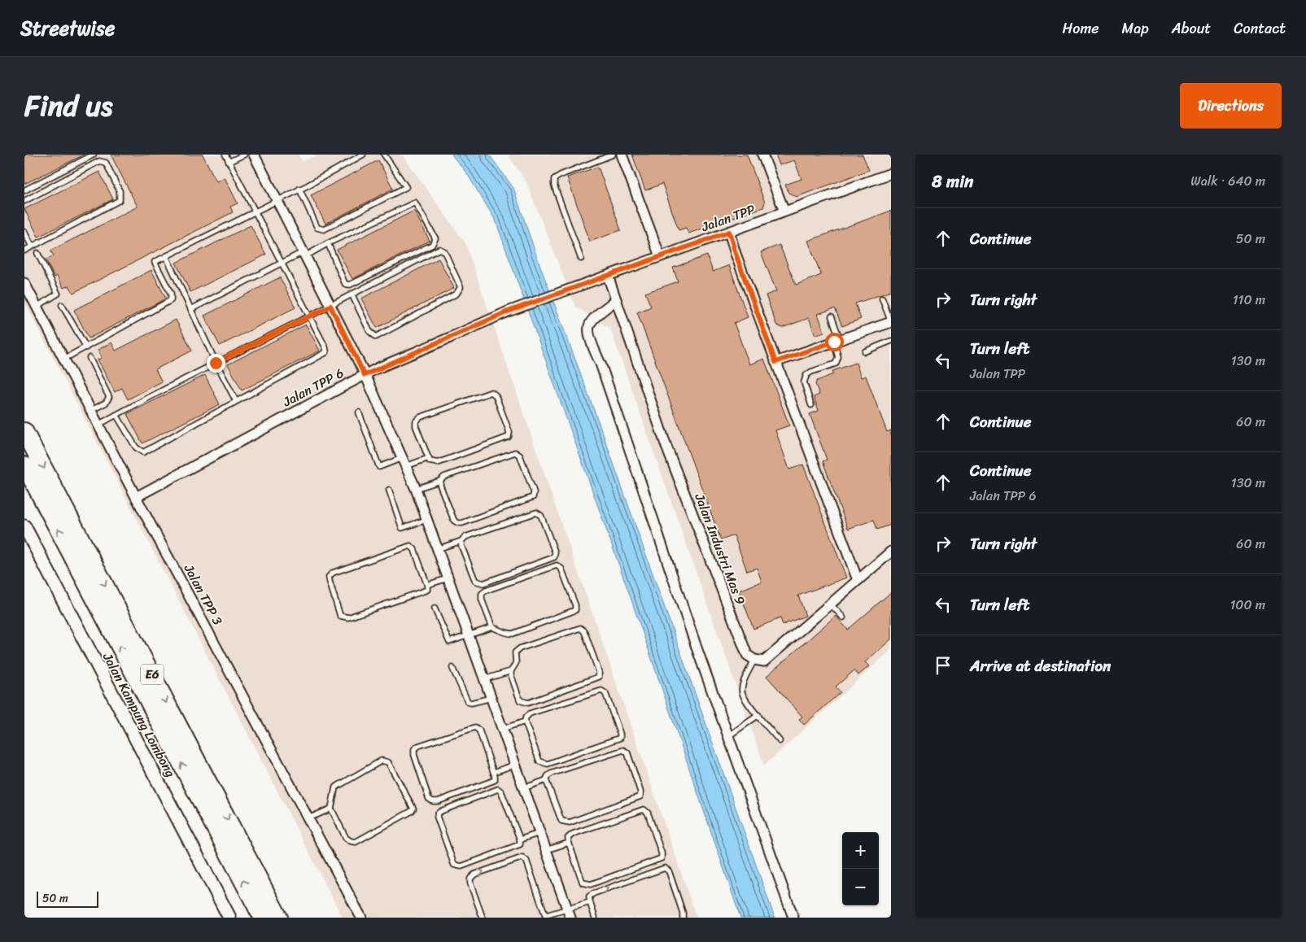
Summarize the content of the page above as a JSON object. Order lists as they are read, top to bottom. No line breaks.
{"streets":{"highway":["E6"],"street":["Jalan TPP","Jalan TPP 6","Jalan Industri Mas 9","Jalan TPP 3","Jalan Kampung Lombong"]},"crossings":[["Jalan TPP","Jalan TPP 6"],["Jalan TPP","Jalan Industri Mas 9"],["Jalan TPP 6","Jalan TPP 3"]],"scale_bar":"50 m","page":{"header":"Streetwise","nav":["Home","Map","About","Contact"],"title":"Find us","buttons":"Directions","heading":["8 min","Walk · 640 m"],"list":[["Continue","50 m"],["Turn right","110 m"],["Turn left","Jalan TPP","130 m"],["Continue","60 m"],["Continue","Jalan TPP 6","130 m"],["Turn right","60 m"],["Turn left","100 m"],"Arrive at destination"],"map_buttons":["+","−"],"scale":"50 m"}}
